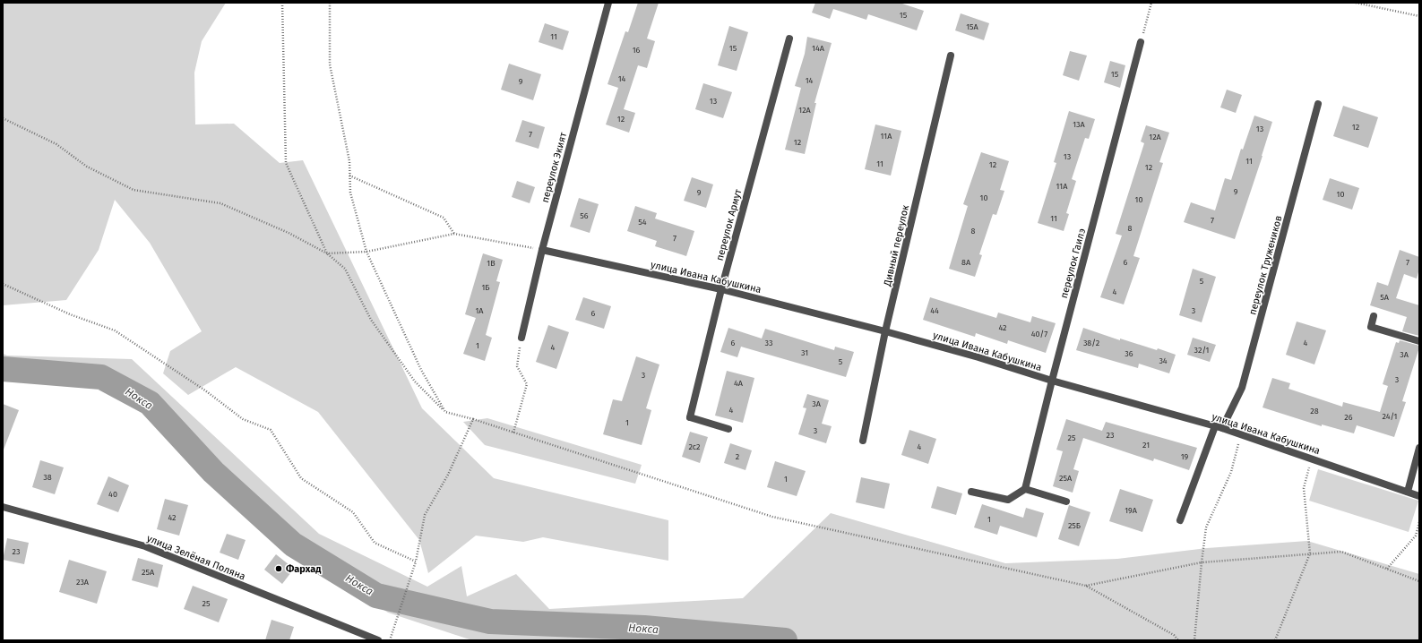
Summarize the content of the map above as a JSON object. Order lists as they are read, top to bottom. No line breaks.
{"streets":{"street":["переулок Экият","переулок Армут","Дивный переулок","переулок Гаилэ","переулок Тружеников","улица Ивана Кабушкина","улица Зелёная Поляна"]},"crossings":[["переулок Экият","улица Ивана Кабушкина"],["переулок Армут","улица Ивана Кабушкина"],["Дивный переулок","улица Ивана Кабушкина"],["переулок Гаилэ","улица Ивана Кабушкина"],["переулок Тружеников","улица Ивана Кабушкина"]],"water":["Нокса"],"places":["Фархад"],"house_numbers":["15","15А","11","15","14А","16","15","14","14","9","13","12А","12","13А","12","13","7","11А","12А","12","13","11","11","12","12","11А","9","9","10","10","10","56","11","7","54","8","8","7","8А","6","7","1В","5","1Б","4","5А","1А","44","3","6","42","40/7","6","33","38/2","4","1","4","32/1","31","36","3А","34","5","3","3","4А","3А","4","28","24/1","26","1","3","23","25","21","2с2","4","2","19","38","25А","1","40","19А","42","1","25Б","23","25А","23А","25"]}
